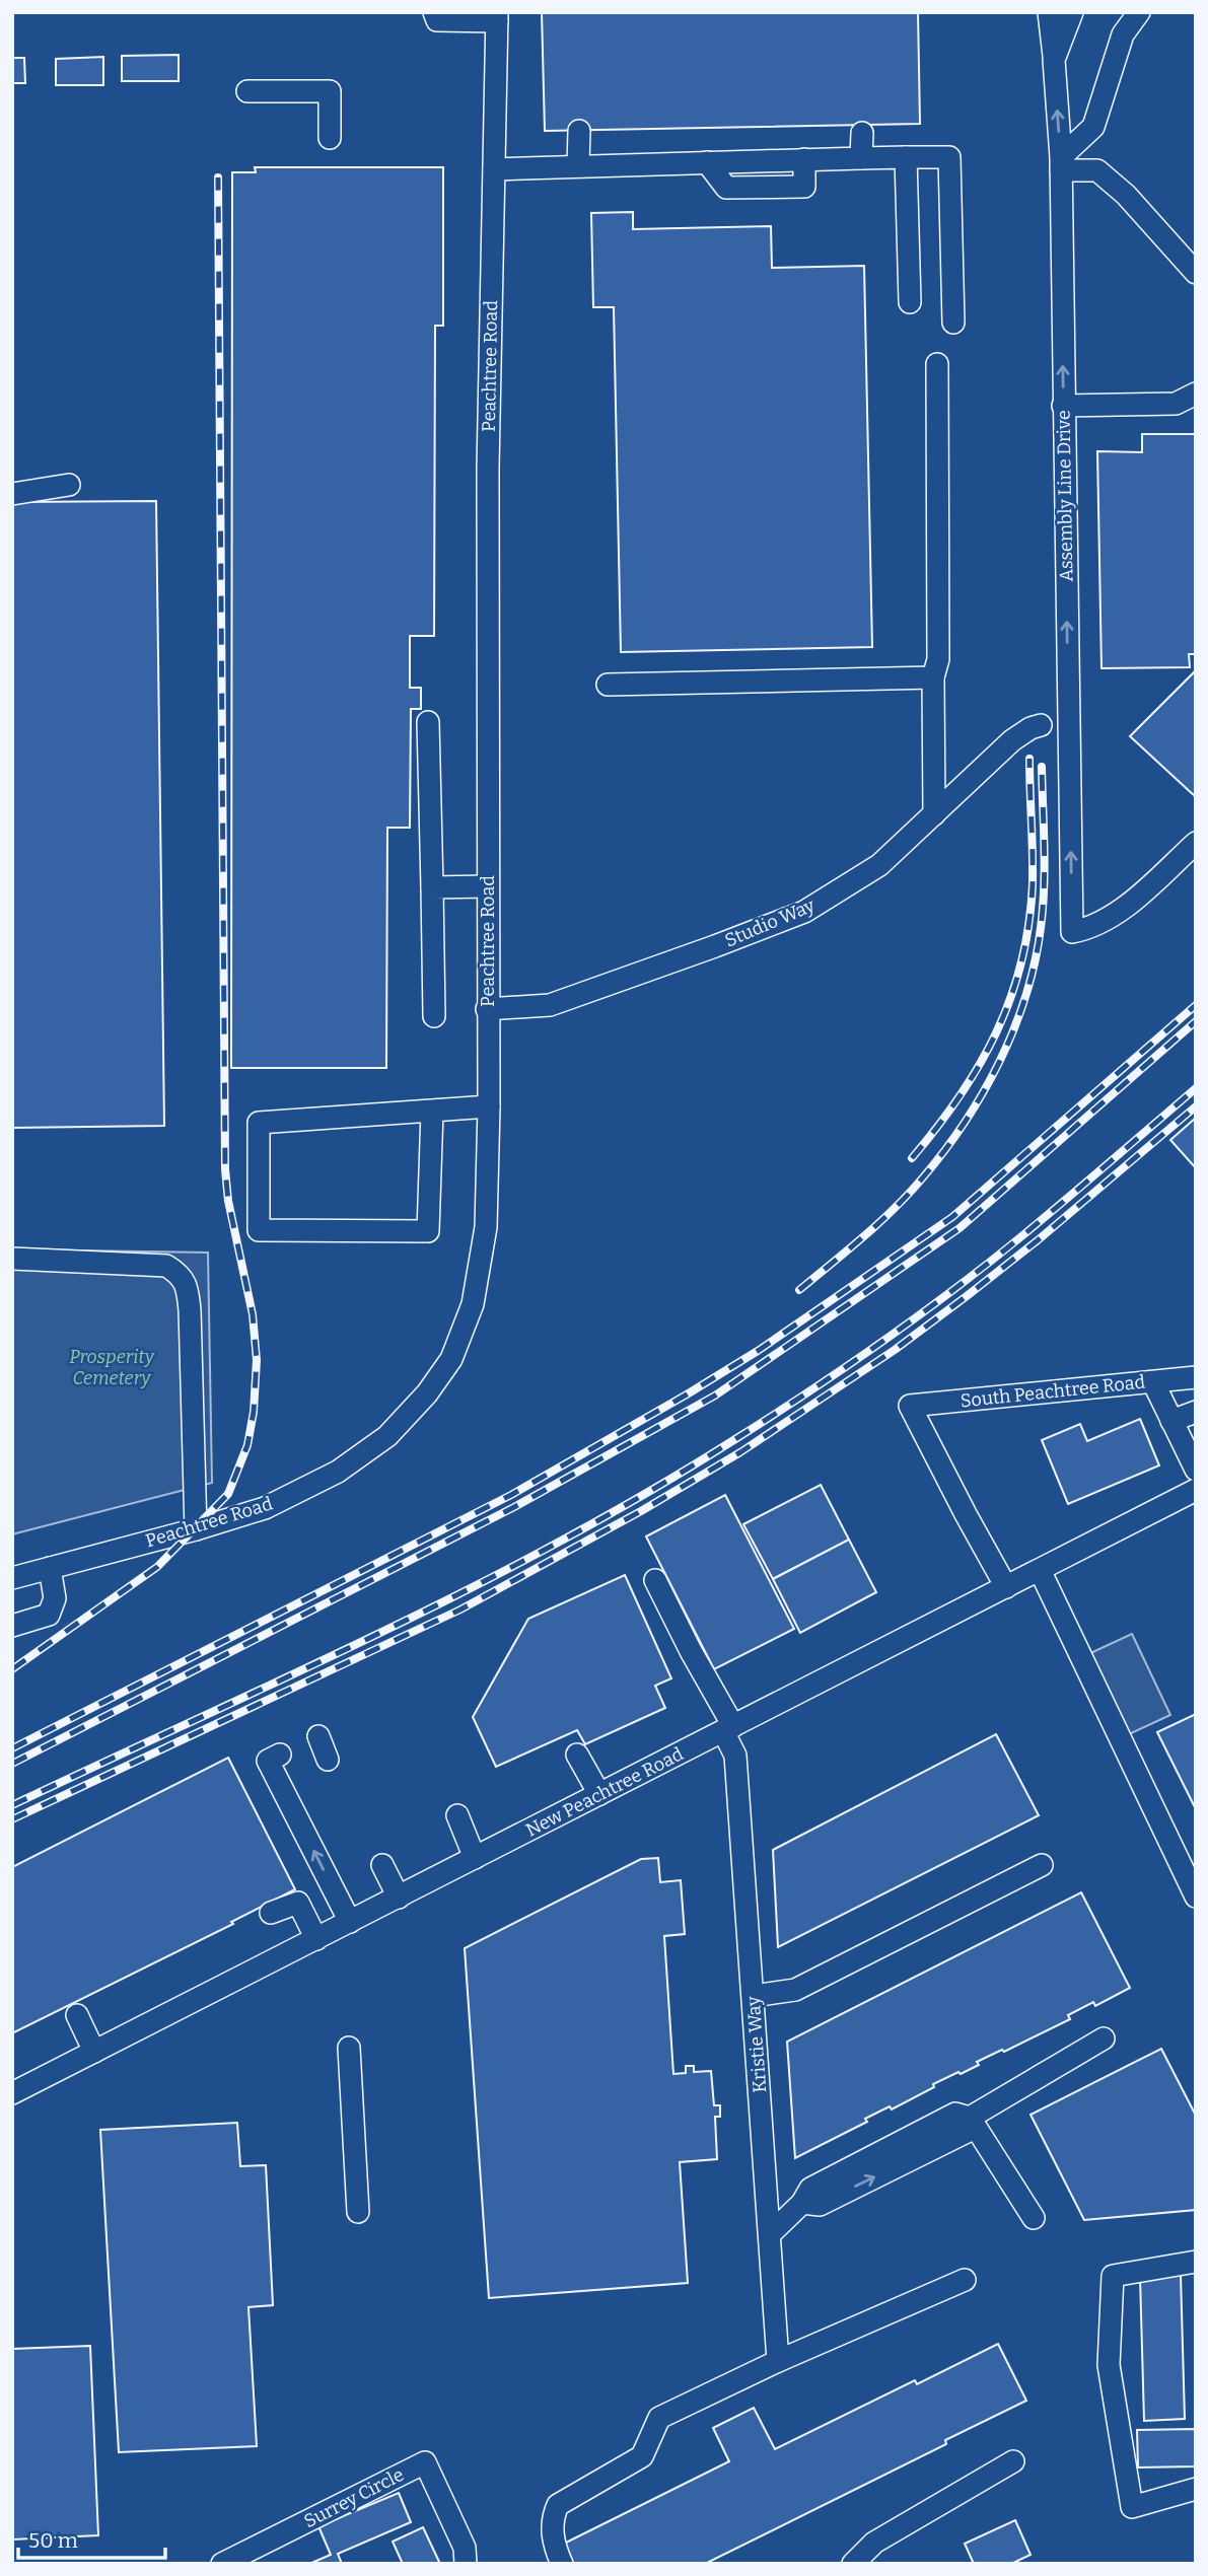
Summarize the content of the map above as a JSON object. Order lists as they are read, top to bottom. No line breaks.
{"streets":{"street":["Peachtree Road","Assembly Line Drive","Studio Way","South Peachtree Road","New Peachtree Road","Kristie Way","Surrey Circle"]},"crossings":[["Peachtree Road","Studio Way"],["South Peachtree Road","New Peachtree Road"],["New Peachtree Road","Kristie Way"]],"parks":["Prosperity Cemetery"],"scale_bar":"50 m"}
